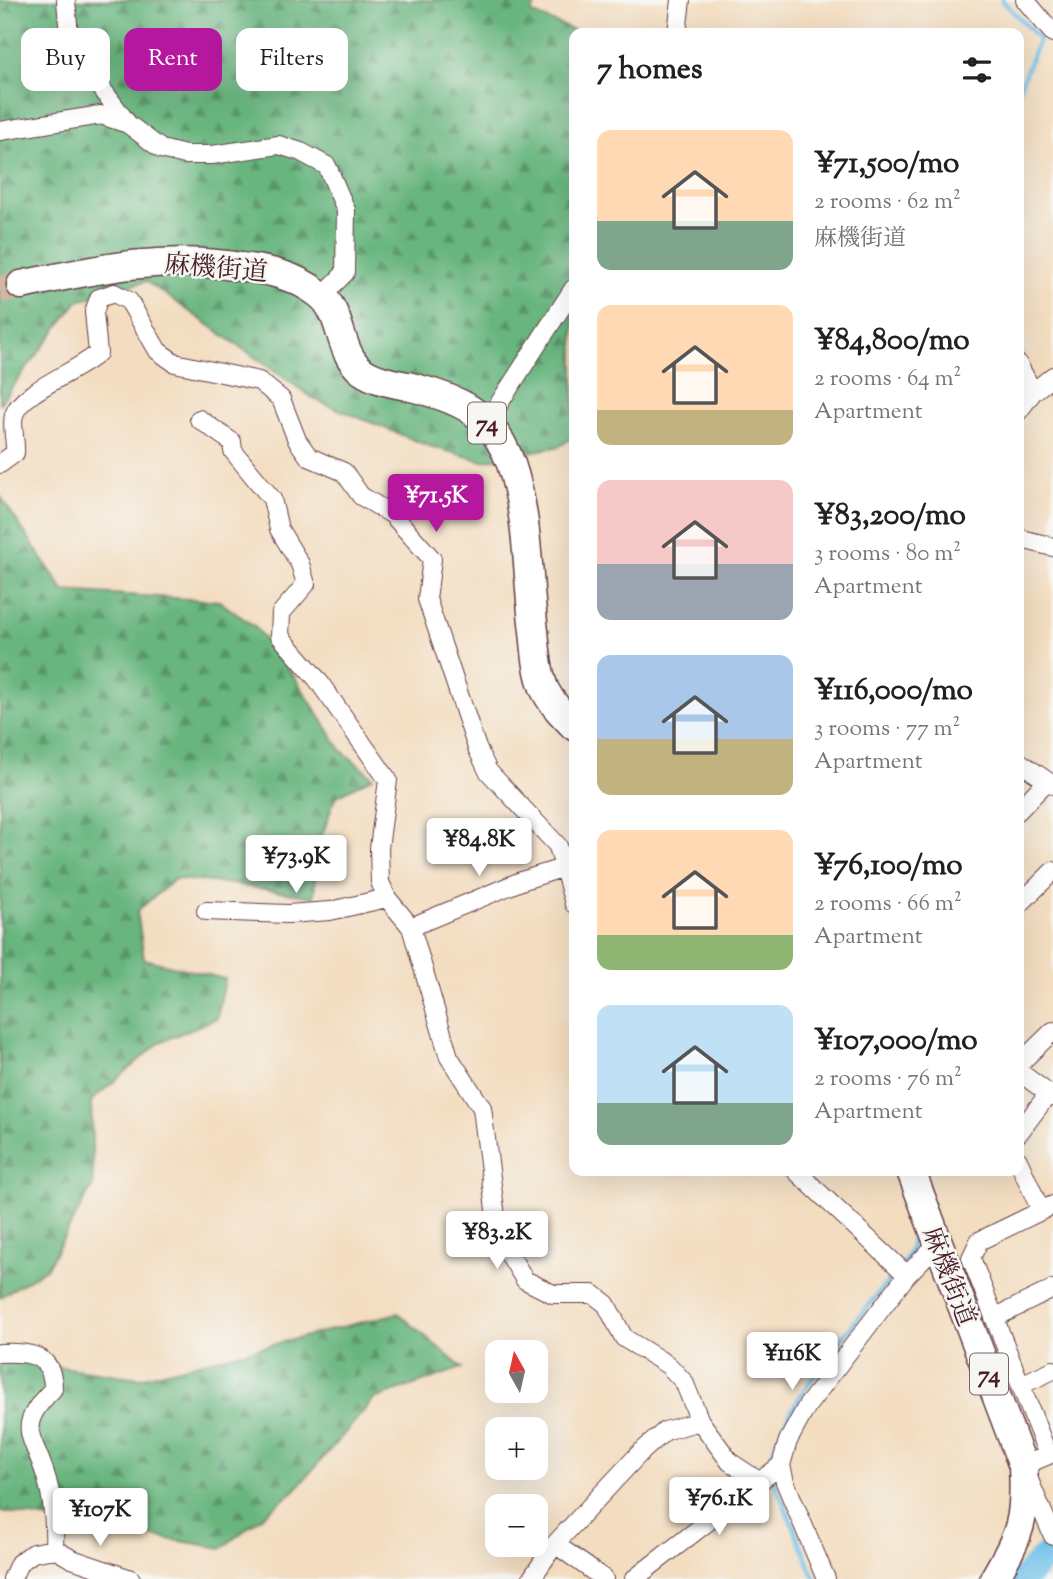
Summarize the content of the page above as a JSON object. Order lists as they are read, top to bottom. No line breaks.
{"streets":{"main road":["麻機街道","74"]},"north":"top","page":{"chip":["Buy","Rent","Filters"],"heading":"7 homes","list":[{"name":"¥71,500/mo","note":"2 rooms · 62 m² · 麻機街道"},{"name":"¥84,800/mo","note":"2 rooms · 64 m² · Apartment"},{"name":"¥83,200/mo","note":"3 rooms · 80 m² · Apartment"},{"name":"¥116,000/mo","note":"3 rooms · 77 m² · Apartment"},{"name":"¥76,100/mo","note":"2 rooms · 66 m² · Apartment"},{"name":"¥107,000/mo","note":"2 rooms · 76 m² · Apartment"}],"price":["¥71.5K","¥84.8K","¥73.9K","¥83.2K","¥116K","¥76.1K","¥107K"],"map_buttons":["+","−"]}}
